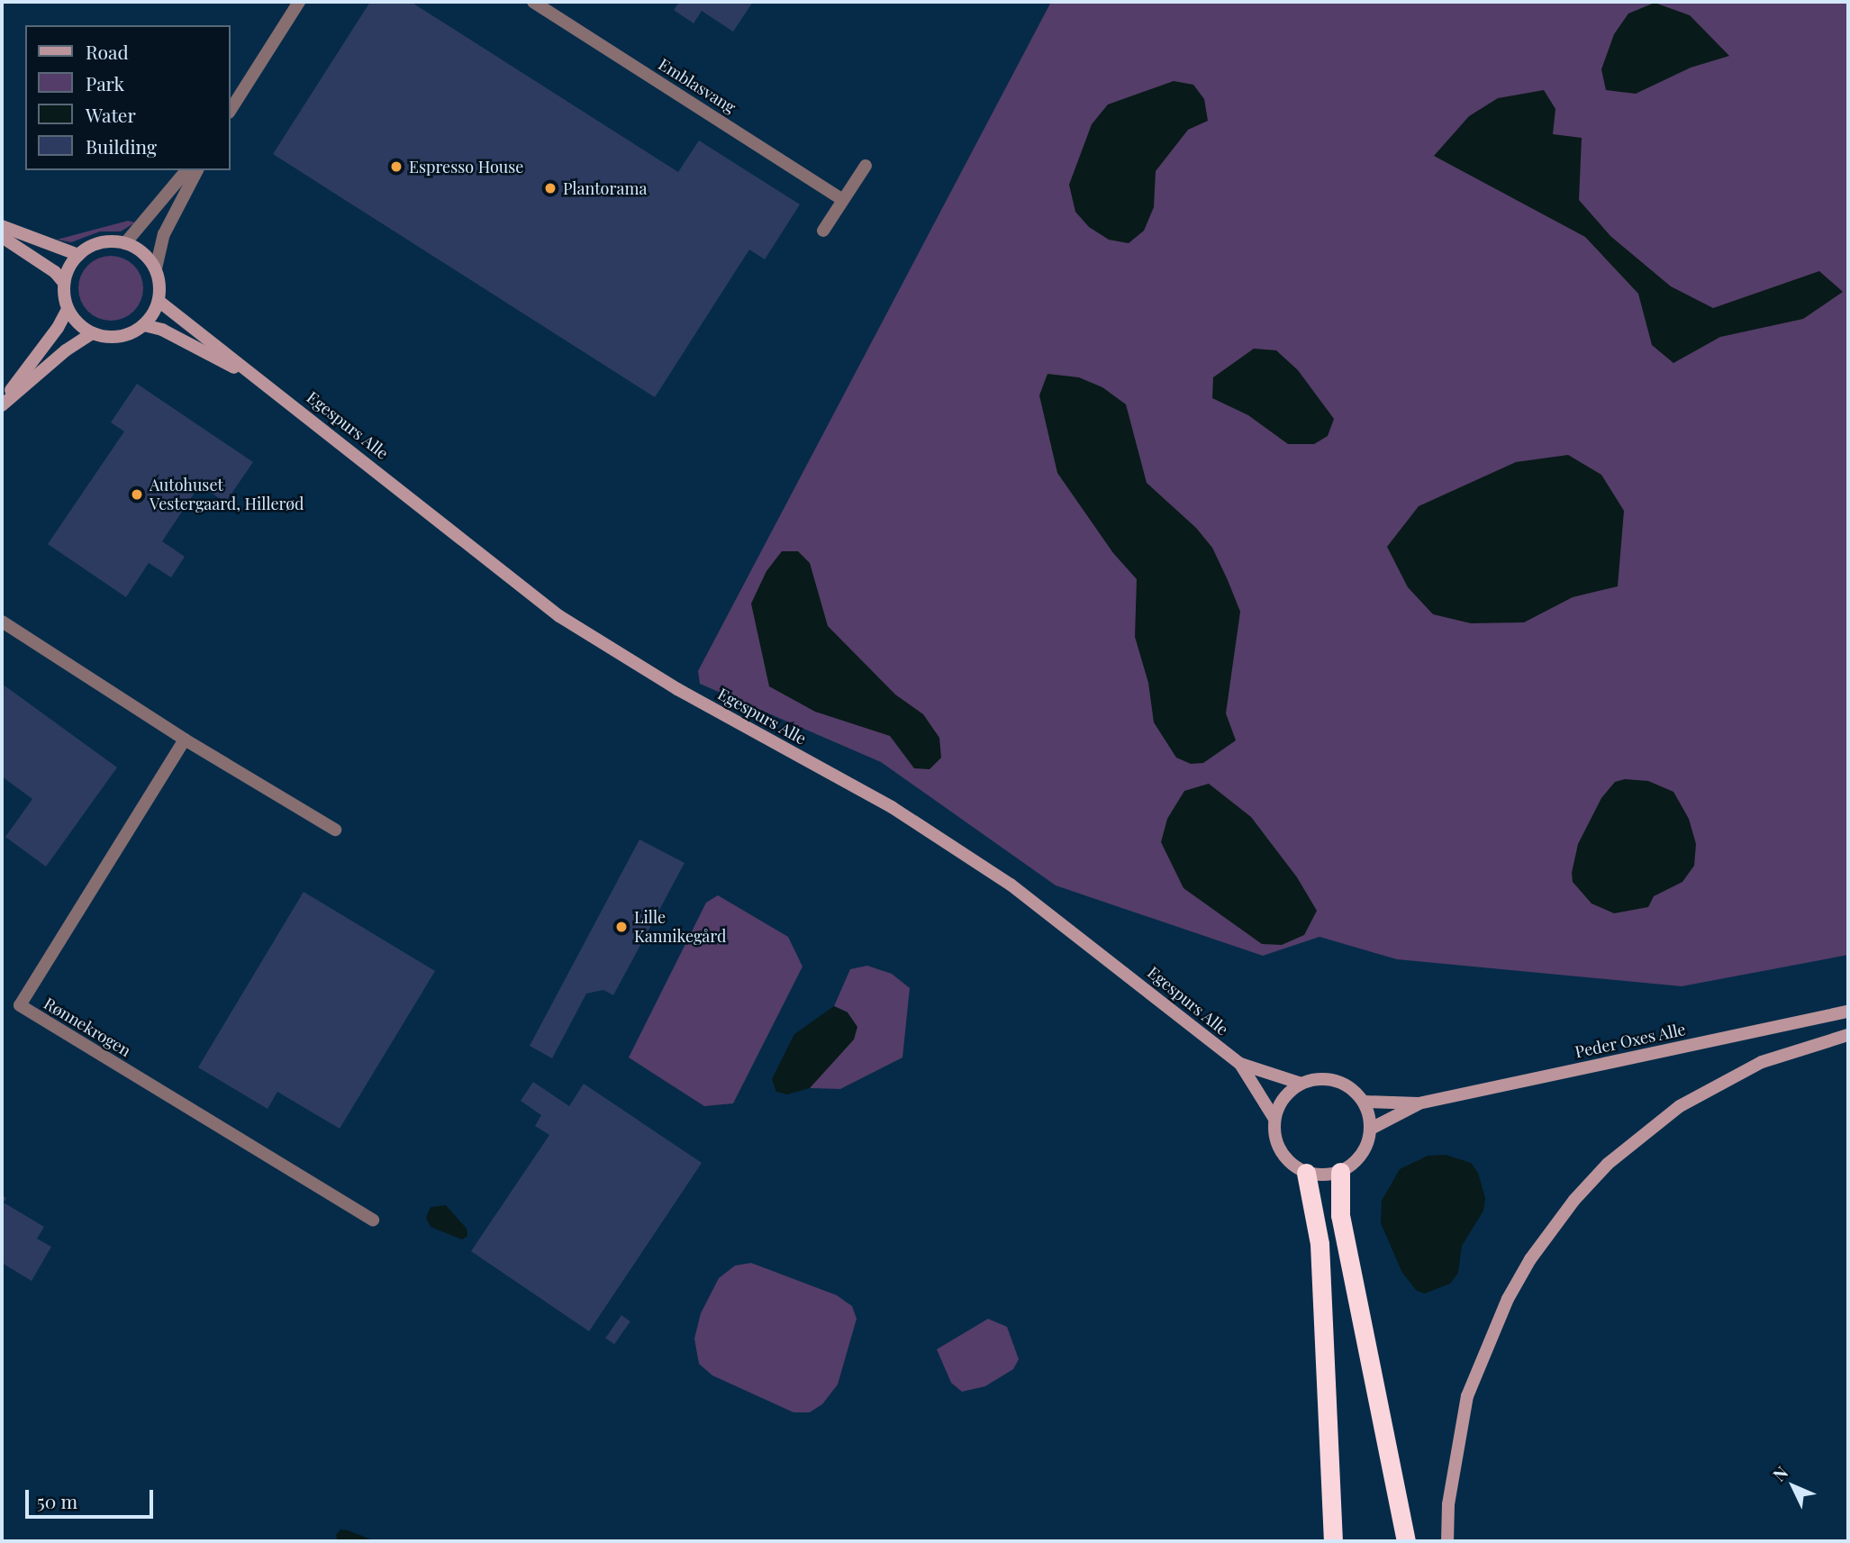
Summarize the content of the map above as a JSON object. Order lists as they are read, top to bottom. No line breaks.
{"streets":{"street":["Emblasvang","Egespurs Alle","Rønnekrogen","Peder Oxes Alle"]},"crossings":[["Egespurs Alle","Peder Oxes Alle"]],"places":["Espresso House","Plantorama","Autohuset Vestergaard, Hillerød","Lille Kannikegård"],"legend":["Road","Park","Water","Building"],"scale_bar":"50 m","north":"top left"}
